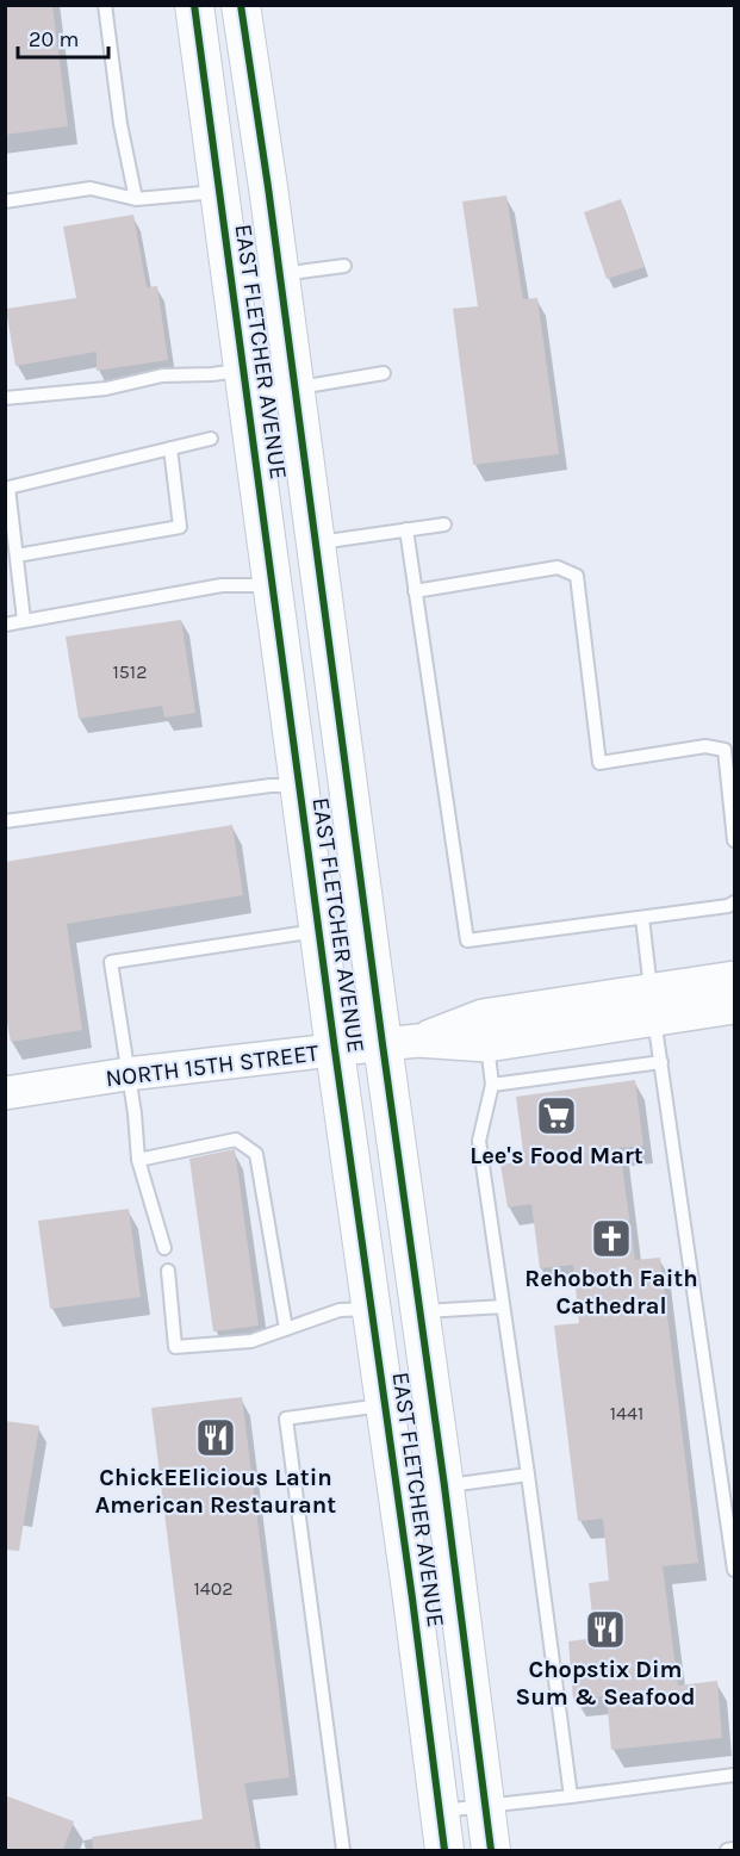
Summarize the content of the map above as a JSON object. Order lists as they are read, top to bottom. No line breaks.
{"streets":{"main road":["EAST FLETCHER AVENUE"],"street":["NORTH 15TH STREET"]},"crossings":[["EAST FLETCHER AVENUE","NORTH 15TH STREET"]],"places":{"supermarket":["Lee's Food Mart"],"church":["Rehoboth Faith Cathedral"],"restaurant":["ChickEElicious Latin American Restaurant","Chopstix Dim Sum & Seafood"]},"house_numbers":["1512","1441","1402"],"scale_bar":"20 m"}
